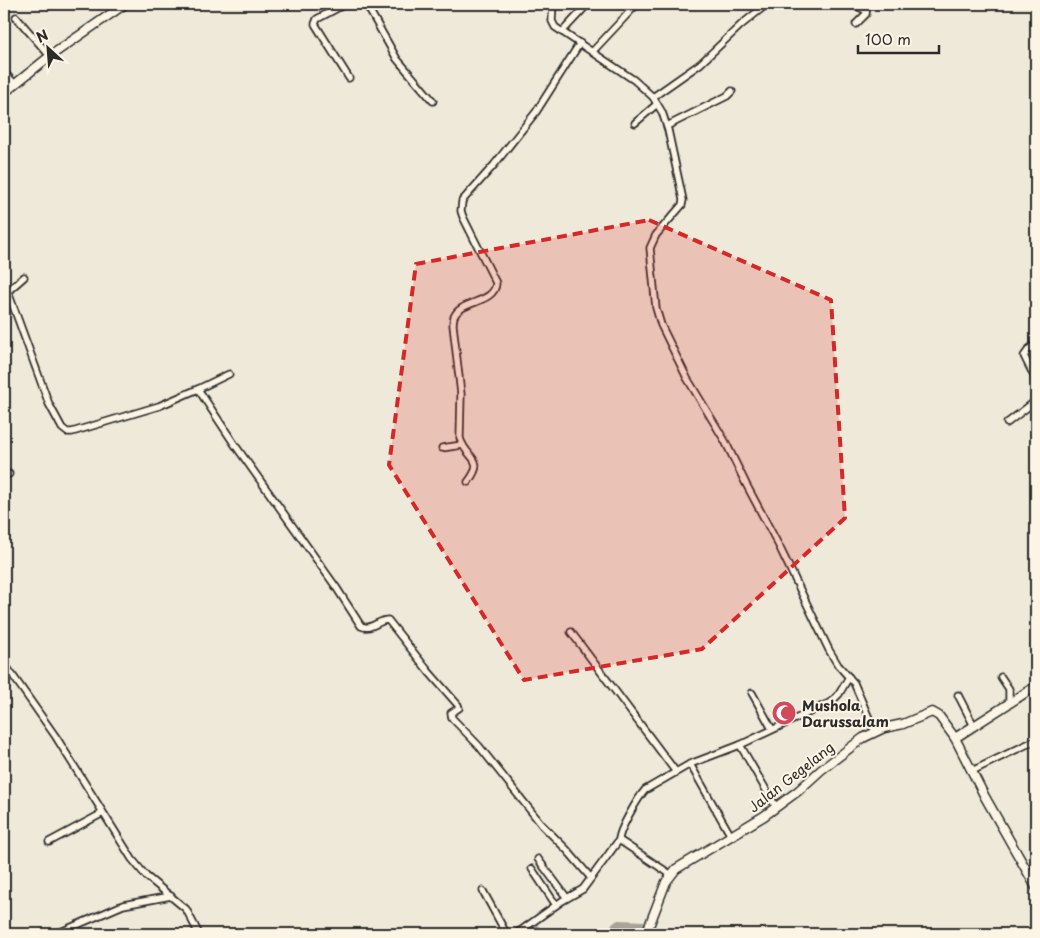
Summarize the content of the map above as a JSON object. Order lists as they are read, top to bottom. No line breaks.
{"streets":{"street":["Jalan Gegelang"]},"places":{"mosque":["Mushola Darussalam"]},"scale_bar":"100 m","north":"top left"}
